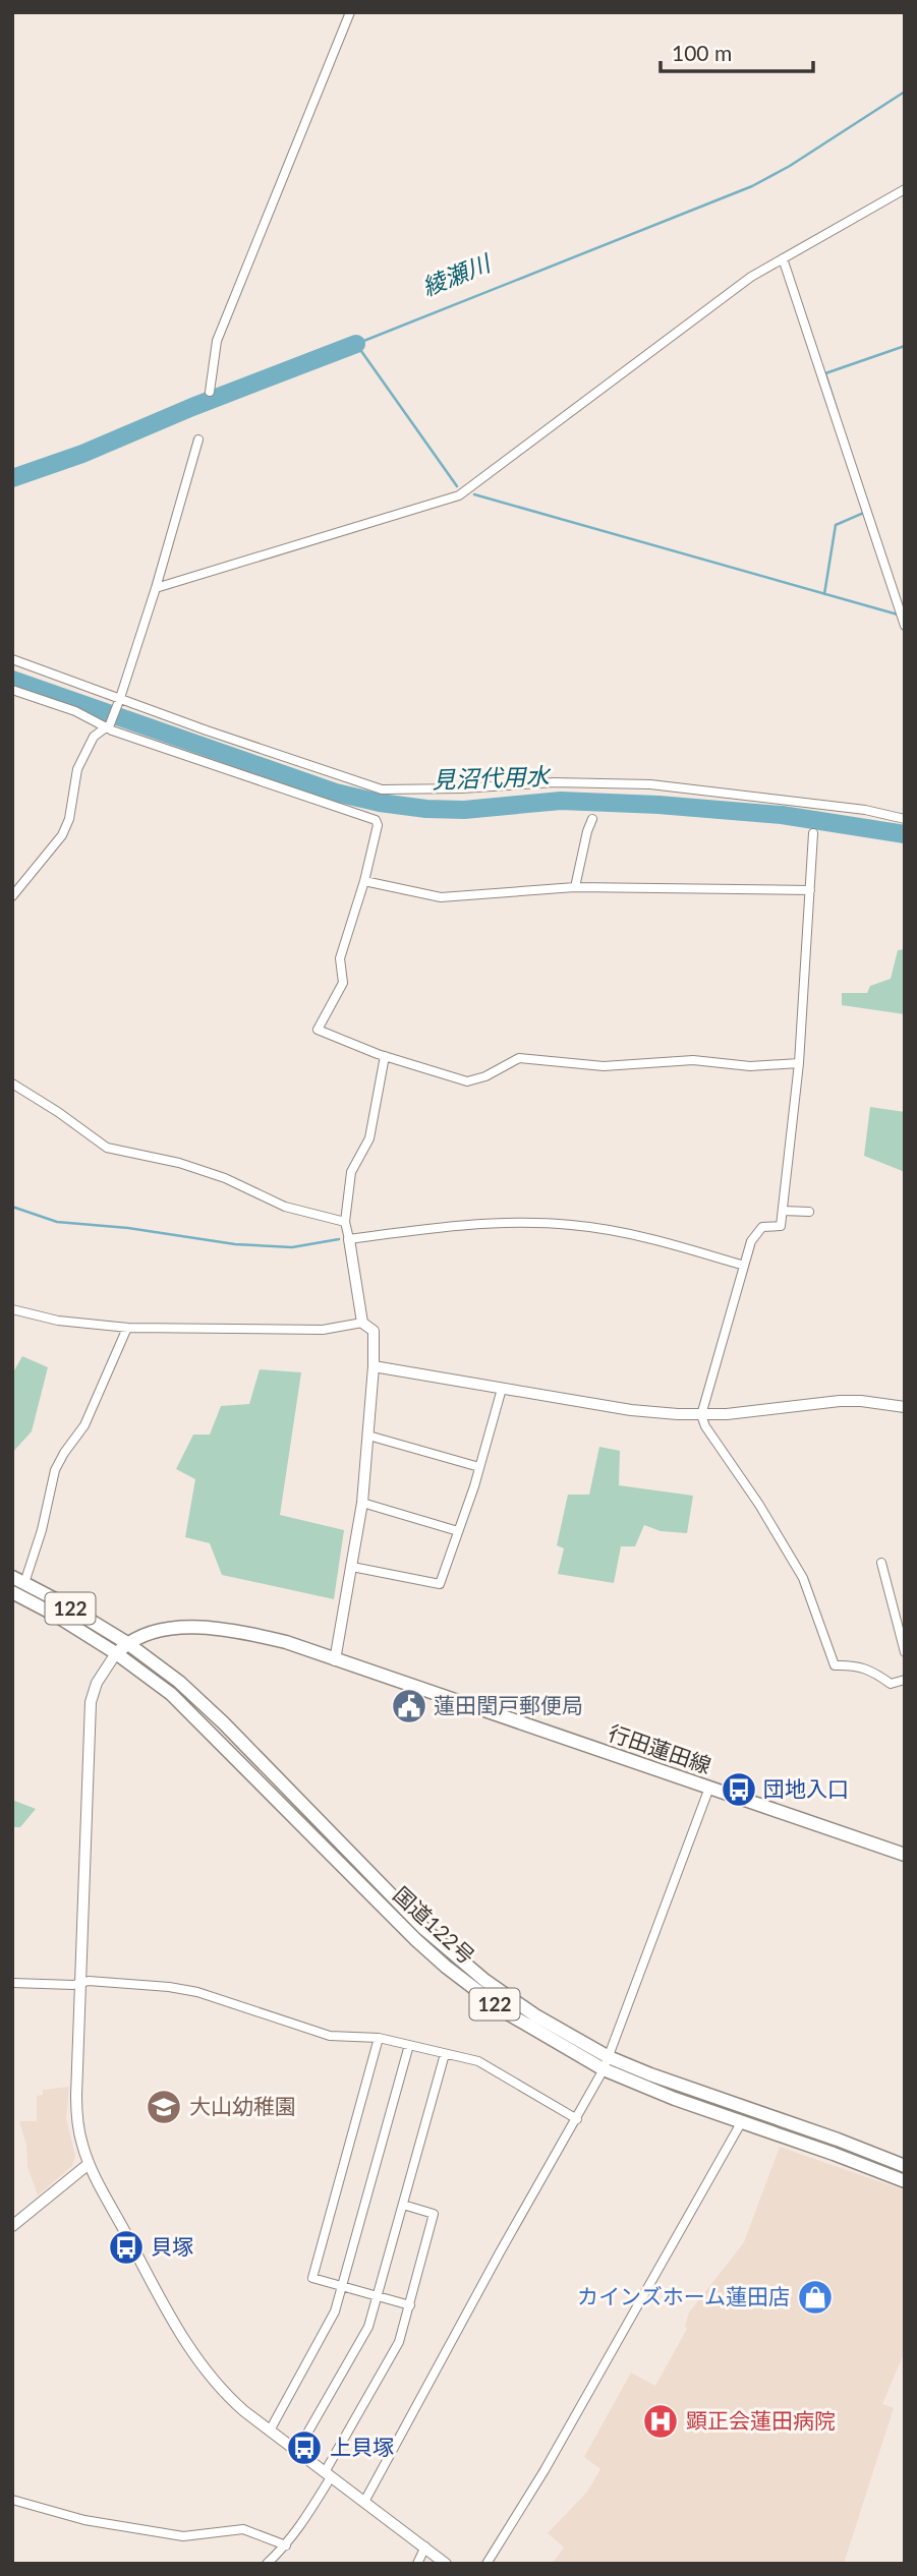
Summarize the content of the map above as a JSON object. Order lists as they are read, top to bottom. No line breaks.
{"streets":{"main road":["122","行田蓮田線","国道122号"]},"crossings":[["122","行田蓮田線"],["122","国道122号"],["行田蓮田線","国道122号"]],"water":["綾瀬川","見沼代用水"],"places":{"public building":["蓮田閏戸郵便局"],"bus stop":["団地入口","貝塚","上貝塚"],"school or university":["大山幼稚園"],"shop":["カインズホーム蓮田店"],"hospital":["顕正会蓮田病院"]},"scale_bar":"100 m"}
